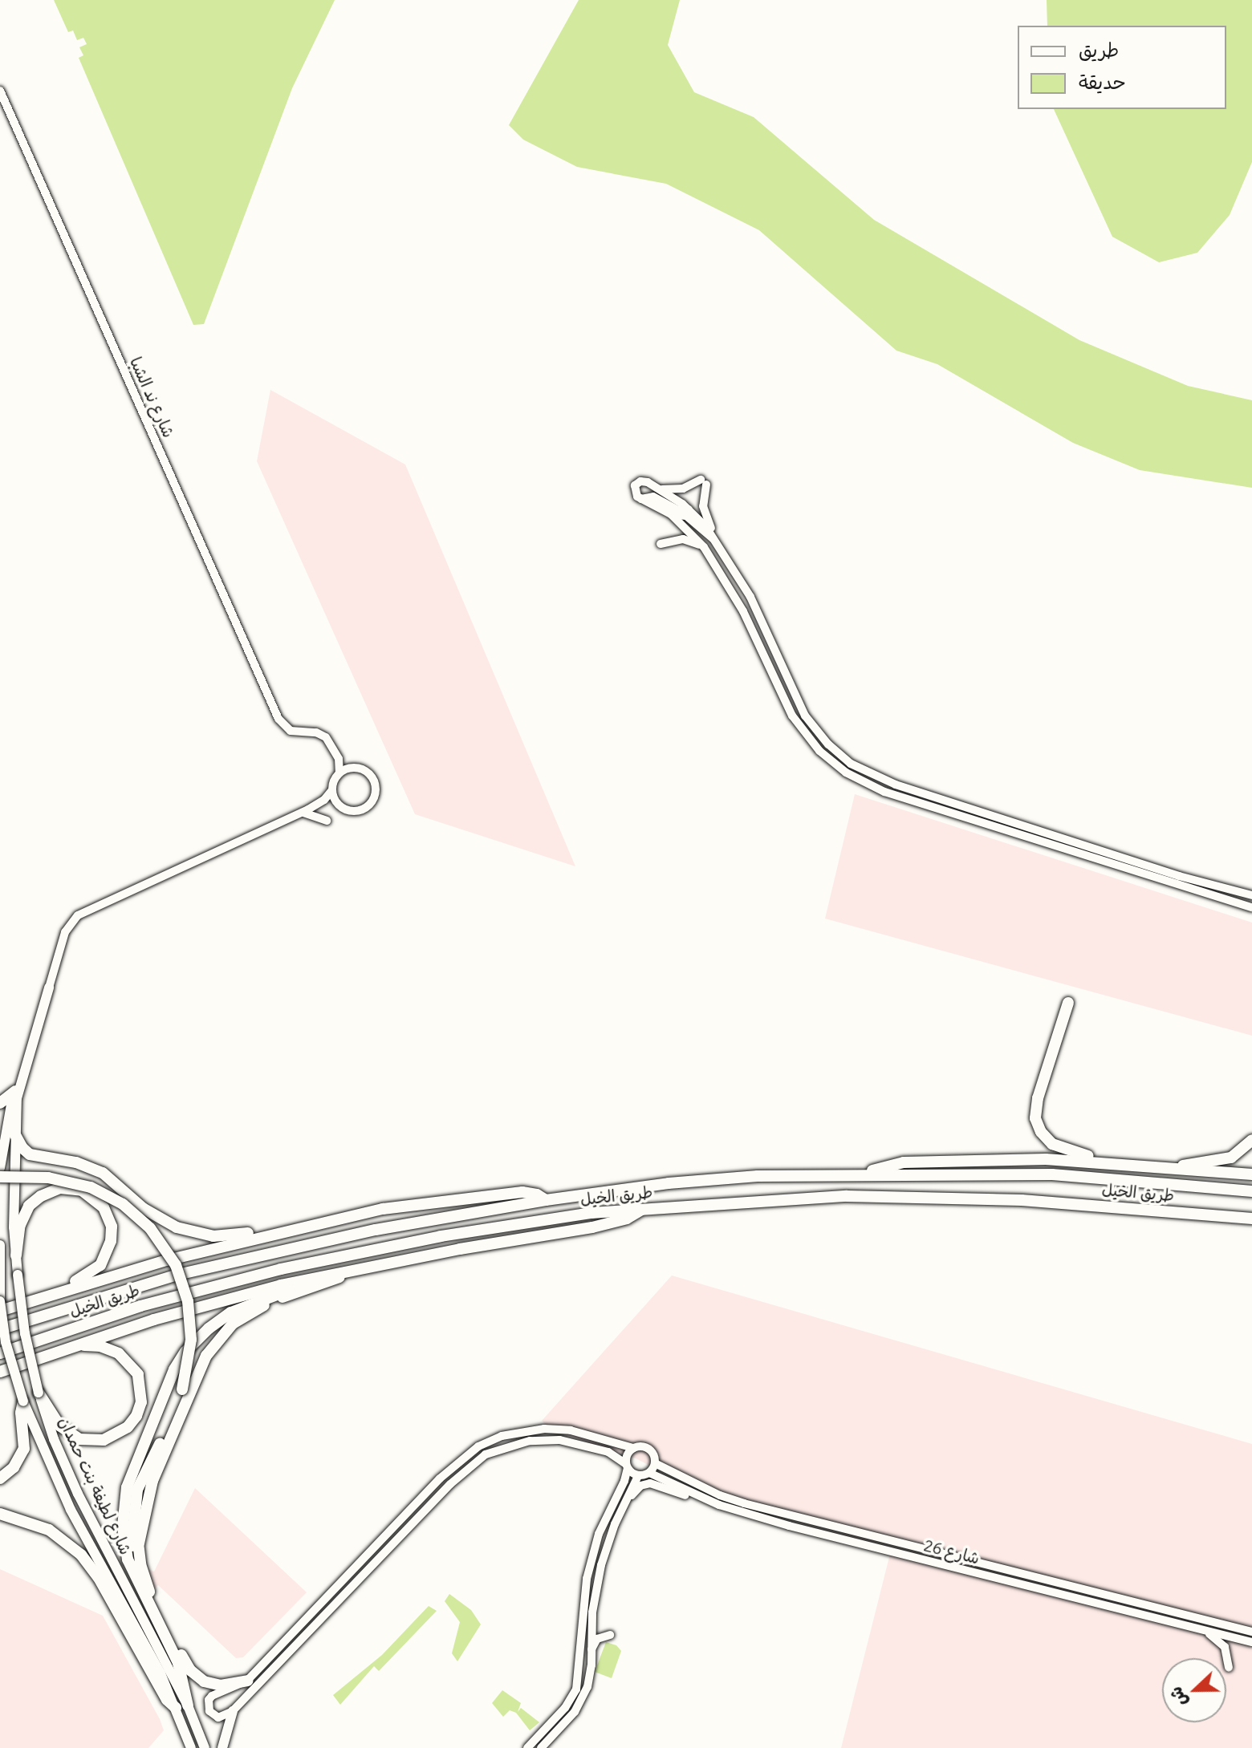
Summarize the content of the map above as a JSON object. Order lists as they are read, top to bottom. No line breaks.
{"streets":{"highway":["طريق الخيل"],"main road":["شارع لطيفة بنت حمدان"],"street":["شارع ند الشبا","شارع 26"]},"legend":["طريق","حديقة"],"north":"left"}
